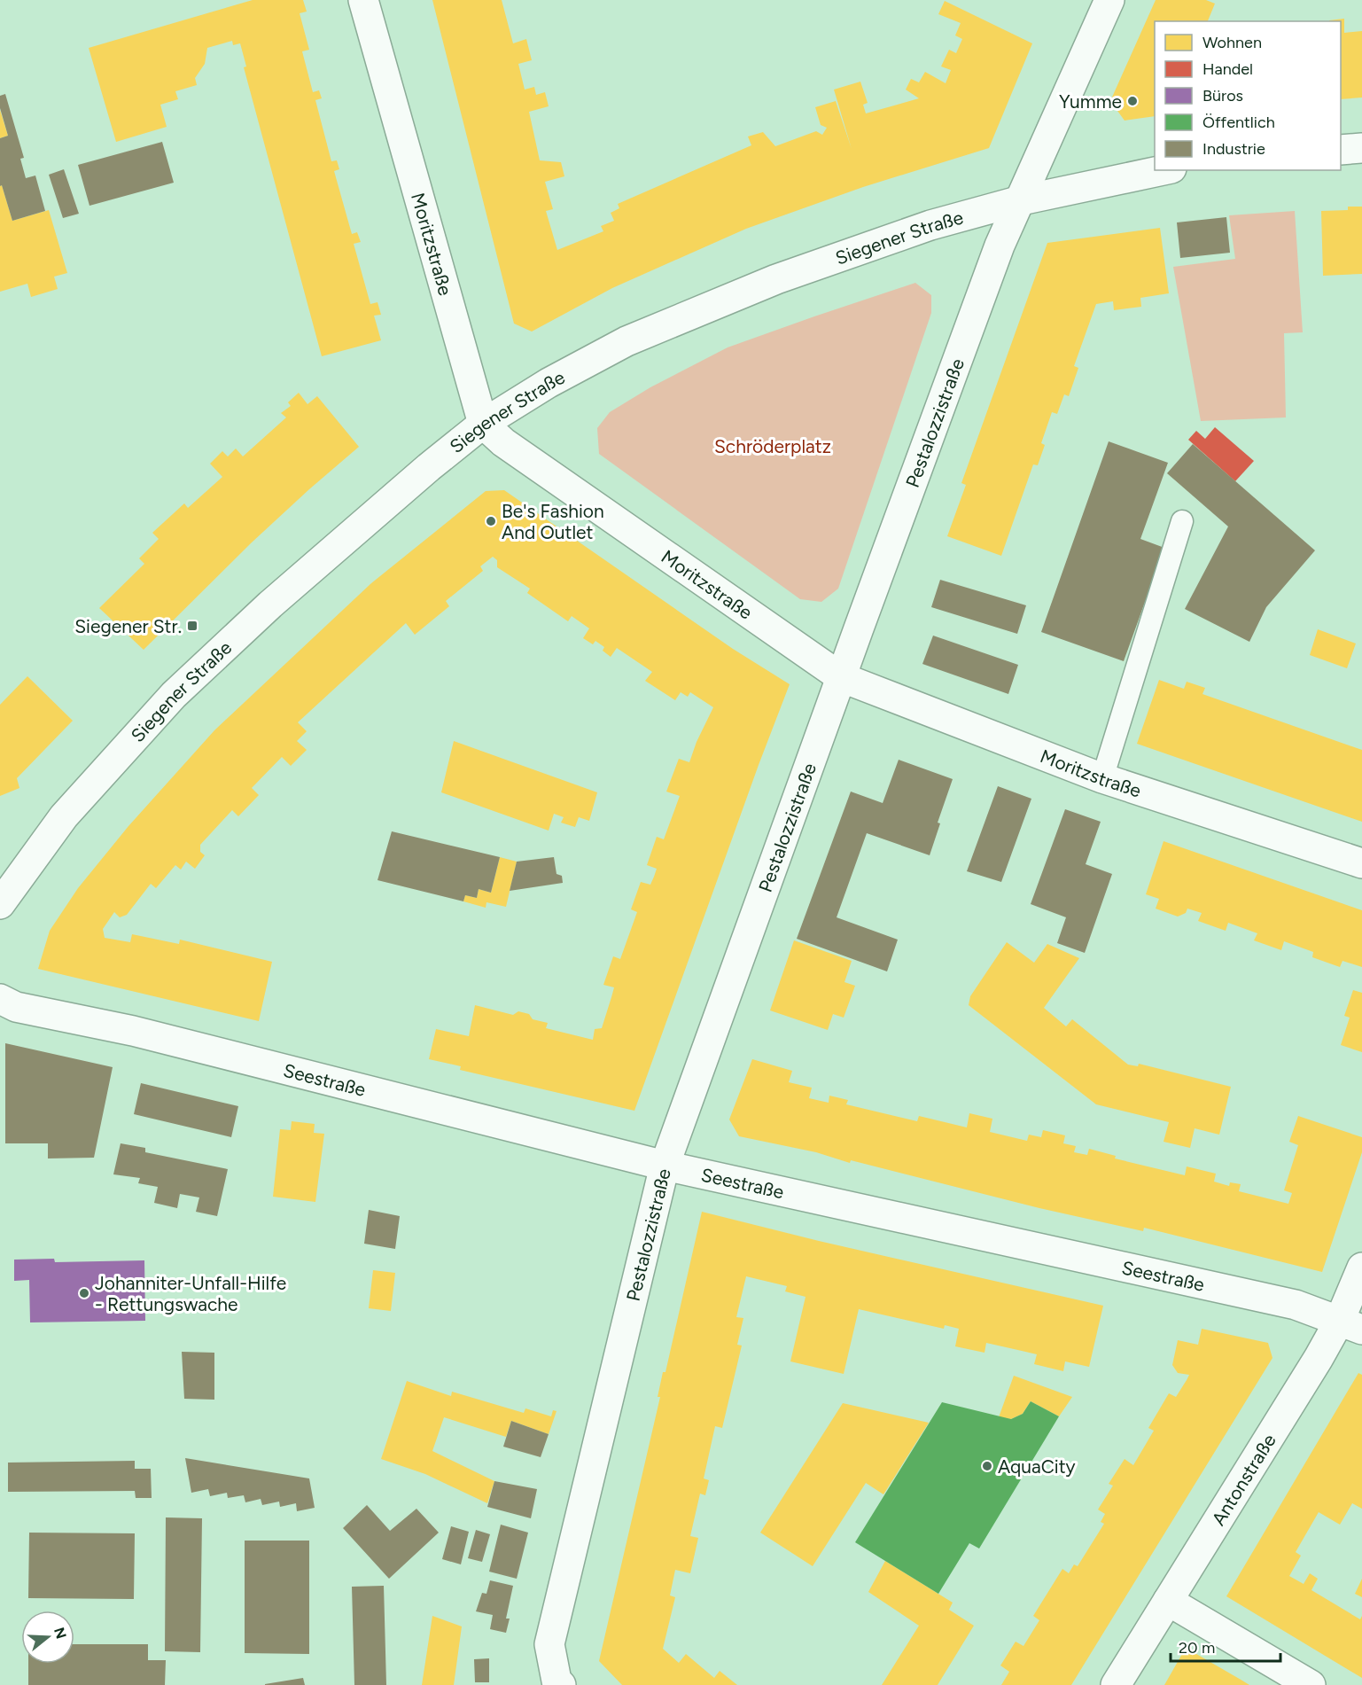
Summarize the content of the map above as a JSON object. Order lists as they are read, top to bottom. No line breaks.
{"streets":{"street":["Siegener Straße","Moritzstraße","Pestalozzistraße","Seestraße","Antonstraße"]},"crossings":[["Siegener Straße","Moritzstraße"],["Siegener Straße","Pestalozzistraße"],["Moritzstraße","Pestalozzistraße"],["Pestalozzistraße","Seestraße"],["Seestraße","Antonstraße"]],"parks":["Schröderplatz"],"places":{"other":["Yumme","Be's Fashion And Outlet","Johanniter-Unfall-Hilfe - Rettungswache","AquaCity"],"transit":["Siegener Str."]},"legend":["Wohnen","Handel","Büros","Öffentlich","Industrie"],"scale_bar":"20 m","north":"right"}
